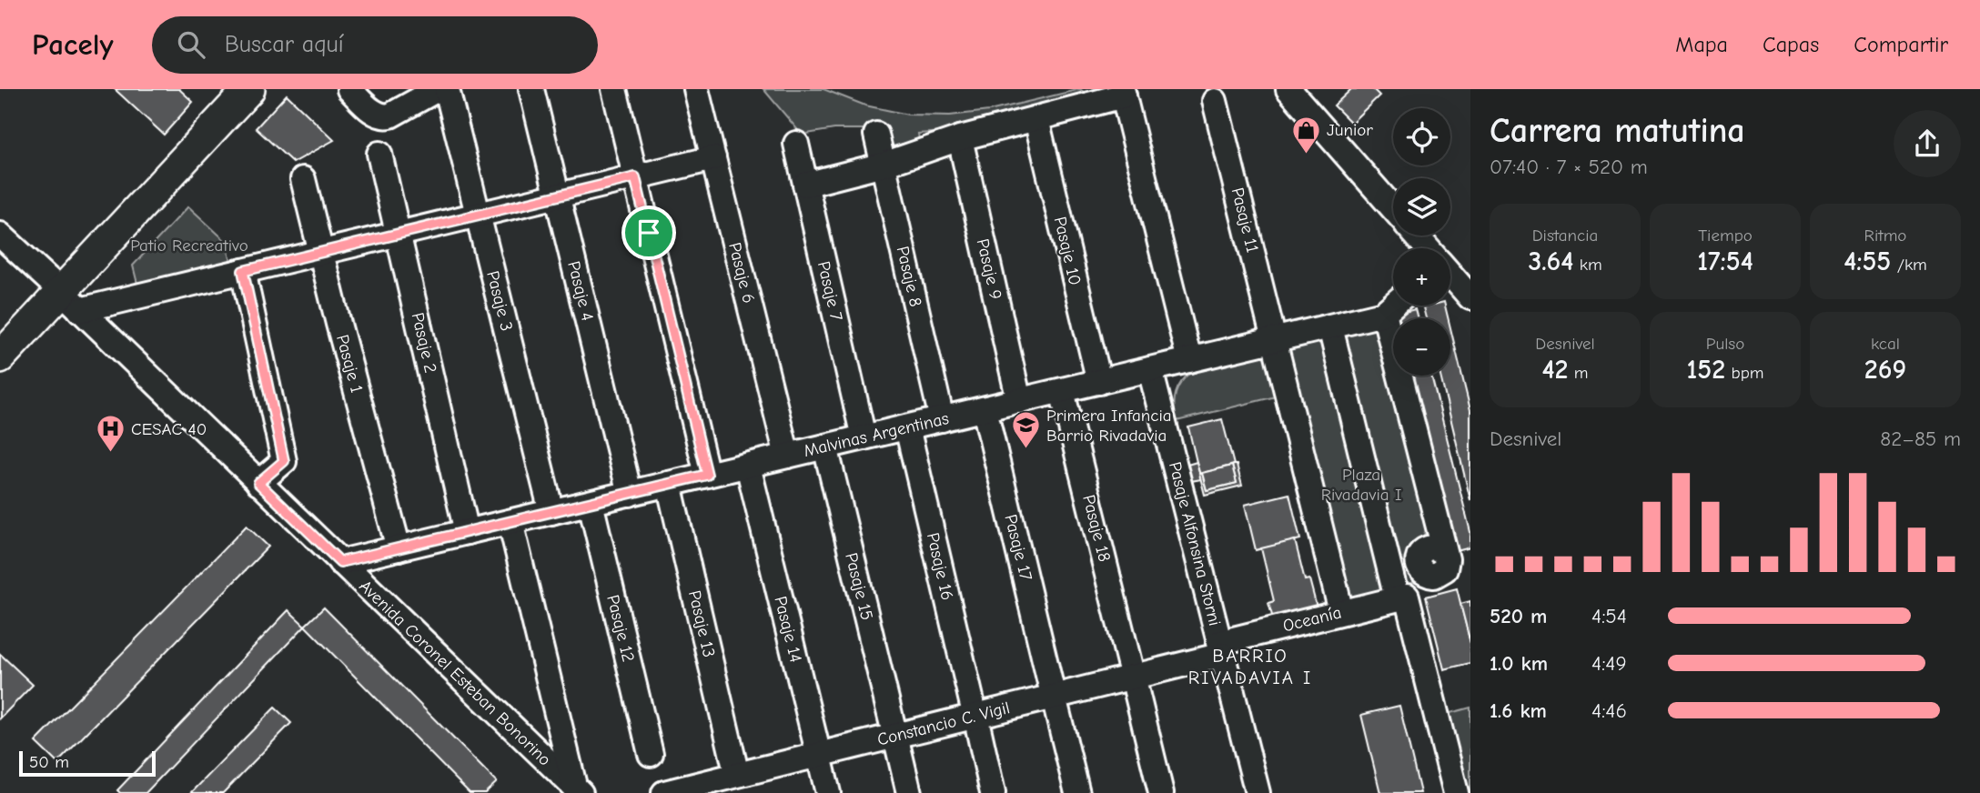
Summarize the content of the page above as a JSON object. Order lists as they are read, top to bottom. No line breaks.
{"streets":{"street":["Pasaje 11","Pasaje 10","Pasaje 9","Pasaje 6","Pasaje 8","Pasaje 4","Pasaje 7","Pasaje 3","Pasaje 2","Pasaje 1","Malvinas Argentinas","Pasaje 18","Pasaje Alfonsina Storni","Pasaje 17","Pasaje 16","Pasaje 15","Oceanía","Pasaje 13","Pasaje 12","Pasaje 14","Avenida Coronel Esteban Bonorino","Constancio C. Vigil"]},"crossings":[["Pasaje 11","Malvinas Argentinas"],["Pasaje 11","Oceanía"],["Pasaje 10","Malvinas Argentinas"],["Pasaje 9","Malvinas Argentinas"],["Pasaje 6","Malvinas Argentinas"],["Pasaje 8","Malvinas Argentinas"],["Pasaje 4","Malvinas Argentinas"],["Pasaje 7","Malvinas Argentinas"],["Pasaje 3","Malvinas Argentinas"],["Pasaje 2","Malvinas Argentinas"],["Pasaje 1","Malvinas Argentinas"],["Malvinas Argentinas","Pasaje 18"],["Malvinas Argentinas","Pasaje Alfonsina Storni"],["Malvinas Argentinas","Pasaje 17"],["Malvinas Argentinas","Pasaje 16"],["Malvinas Argentinas","Pasaje 15"],["Malvinas Argentinas","Pasaje 13"],["Malvinas Argentinas","Pasaje 12"],["Malvinas Argentinas","Pasaje 14"],["Malvinas Argentinas","Avenida Coronel Esteban Bonorino"],["Pasaje 18","Constancio C. Vigil"],["Pasaje Alfonsina Storni","Oceanía"],["Pasaje Alfonsina Storni","Constancio C. Vigil"],["Pasaje 17","Constancio C. Vigil"],["Pasaje 16","Constancio C. Vigil"],["Pasaje 15","Constancio C. Vigil"],["Oceanía","Constancio C. Vigil"],["Pasaje 13","Constancio C. Vigil"],["Pasaje 14","Constancio C. Vigil"]],"districts":["BARRIO RIVADAVIA I"],"parks":["Patio Recreativo","Plaza Rivadavia I"],"places":{"shop":["Junior"],"school or university":["Primera Infancia Barrio Rivadavia"],"hospital":["CESAC 40"]},"scale_bar":"50 m","page":{"header":"Pacely","search":"Buscar aquí","nav":["Mapa","Capas","Compartir"],"heading":["Carrera matutina","07:40 · 7 × 520 m"],"map_buttons":["+","−"],"stats":[["Distancia","3.64 km"],["Tiempo","17:54"],["Ritmo","4:55 /km"],["Desnivel","42 m"],["Pulso","152 bpm"],["kcal","269"]],"chart":["Desnivel","82–85 m"],"list":[{"name":"520 m","note":"4:54"},{"name":"1.0 km","note":"4:49"},{"name":"1.6 km","note":"4:46"}],"scale":"50 m"}}
